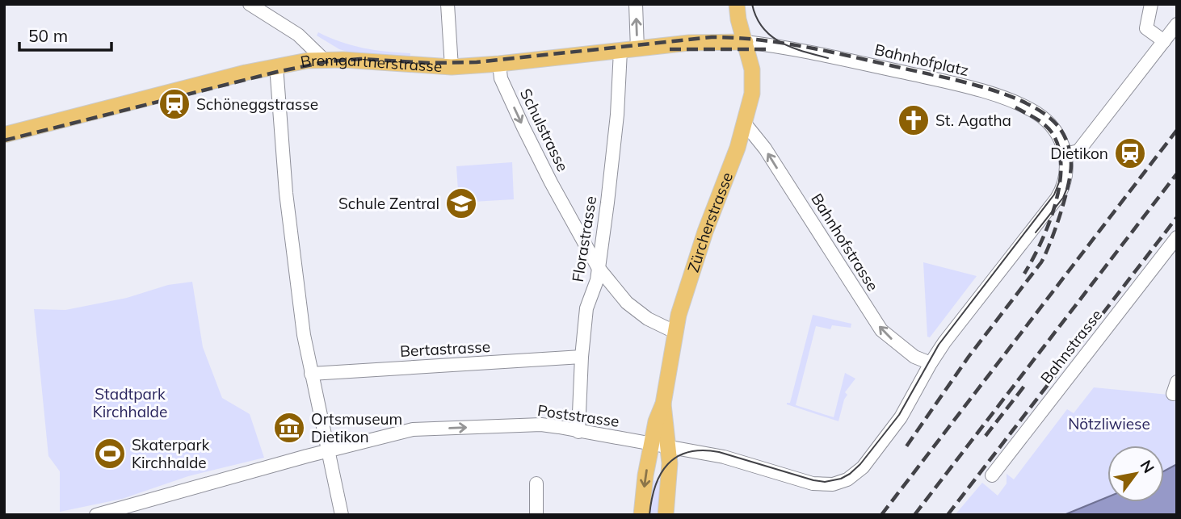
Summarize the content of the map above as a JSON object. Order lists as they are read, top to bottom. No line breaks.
{"streets":{"main road":["Bremgartnerstrasse","Zürcherstrasse"],"street":["Bahnhofplatz","Schulstrasse","Florastrasse","Bahnhofstrasse","Bahnstrasse","Bertastrasse","Poststrasse"]},"crossings":[["Bahnhofplatz","Bremgartnerstrasse"],["Bahnhofplatz","Zürcherstrasse"],["Bahnhofplatz","Bahnhofstrasse"],["Bahnhofplatz","Poststrasse"],["Bremgartnerstrasse","Schulstrasse"],["Bremgartnerstrasse","Zürcherstrasse"],["Bremgartnerstrasse","Florastrasse"],["Schulstrasse","Zürcherstrasse"],["Schulstrasse","Florastrasse"],["Zürcherstrasse","Bahnhofstrasse"],["Zürcherstrasse","Poststrasse"],["Florastrasse","Bertastrasse"],["Florastrasse","Poststrasse"],["Bahnhofstrasse","Poststrasse"]],"one_way":["Schulstrasse","Bahnhofstrasse"],"parks":["Stadtpark Kirchhalde","Nötzliwiese"],"places":{"station":["Schöneggstrasse","Dietikon"],"church":["St. Agatha"],"school or university":["Schule Zentral"],"museum":["Ortsmuseum Dietikon"],"sports":["Skaterpark Kirchhalde"]},"scale_bar":"50 m","north":"top right"}
